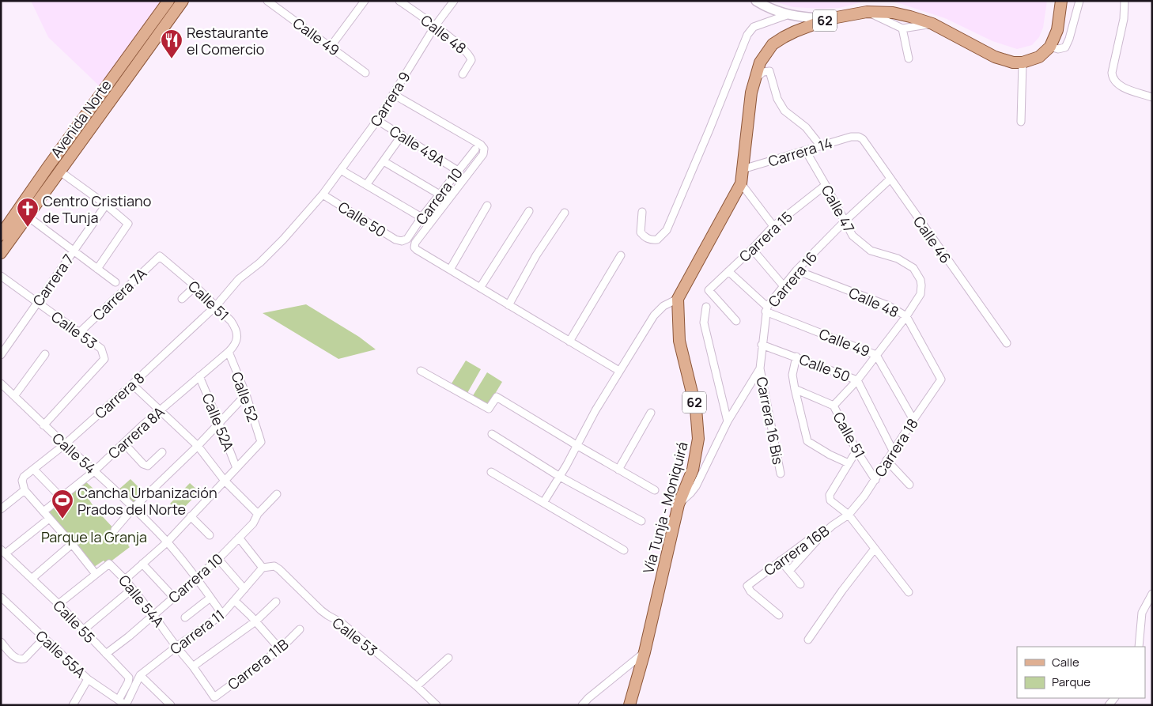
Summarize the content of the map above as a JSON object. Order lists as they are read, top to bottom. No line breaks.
{"streets":{"main road":["62","Avenida Norte","Vía Tunja - Moniquirá"],"street":["Calle 48","Calle 49","Carrera 9","Calle 49A","Carrera 14","Carrera 10","Calle 47","Calle 50","Carrera 15","Calle 46","Carrera 16","Carrera 7","Carrera 7A","Calle 51","Calle 53","Carrera 8","Calle 52","Carrera 16 Bis","Calle 52A","Carrera 8A","Carrera 18","Calle 54","Carrera 16B","Calle 54A","Calle 55","Carrera 11","Calle 55A","Carrera 11B"]},"crossings":[["62","Carrera 14"],["62","Vía Tunja - Moniquirá"],["Calle 48","Carrera 9"],["Calle 48","Calle 47"],["Calle 48","Carrera 16"],["Calle 48","Carrera 18"],["Calle 49","Carrera 15"],["Calle 49","Carrera 16"],["Calle 49","Carrera 18"],["Carrera 9","Calle 49A"],["Carrera 9","Calle 50"],["Carrera 9","Carrera 8"],["Calle 49A","Carrera 10"],["Carrera 14","Calle 47"],["Carrera 14","Calle 46"],["Carrera 10","Calle 50"],["Carrera 10","Calle 54"],["Carrera 10","Calle 54A"],["Carrera 10","Calle 55"],["Calle 47","Carrera 15"],["Calle 47","Carrera 16"],["Calle 50","Carrera 16"],["Calle 50","Carrera 8"],["Calle 50","Carrera 18"],["Calle 46","Carrera 16"],["Carrera 16","Carrera 16 Bis"],["Carrera 16","Vía Tunja - Moniquirá"],["Carrera 7","Calle 53"],["Carrera 7A","Calle 51"],["Carrera 7A","Calle 53"],["Calle 51","Carrera 8"],["Calle 51","Calle 52"],["Calle 51","Carrera 8A"],["Calle 51","Carrera 18"],["Calle 53","Calle 54"],["Calle 53","Carrera 11"],["Carrera 8","Calle 54"],["Calle 52","Calle 52A"],["Calle 52","Carrera 8A"],["Calle 52A","Carrera 8A"],["Carrera 8A","Calle 54"],["Carrera 18","Carrera 16B"],["Calle 54","Carrera 11"],["Calle 54A","Carrera 11"],["Calle 54A","Carrera 11B"],["Calle 55","Calle 55A"],["Carrera 11","Calle 55A"]],"parks":["Parque la Granja"],"places":{"restaurant":["Restaurante el Comercio"],"church":["Centro Cristiano de Tunja"],"sports":["Cancha Urbanización Prados del Norte"]},"legend":["Calle","Parque"]}
